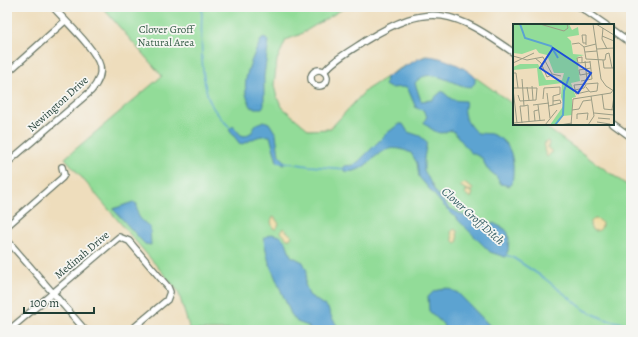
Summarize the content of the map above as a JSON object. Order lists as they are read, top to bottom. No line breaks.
{"streets":{"street":["Newington Drive","Medinah Drive"]},"water":["Clover Groff Ditch"],"parks":["Clover Groff Natural Area"],"scale_bar":"100 m"}
